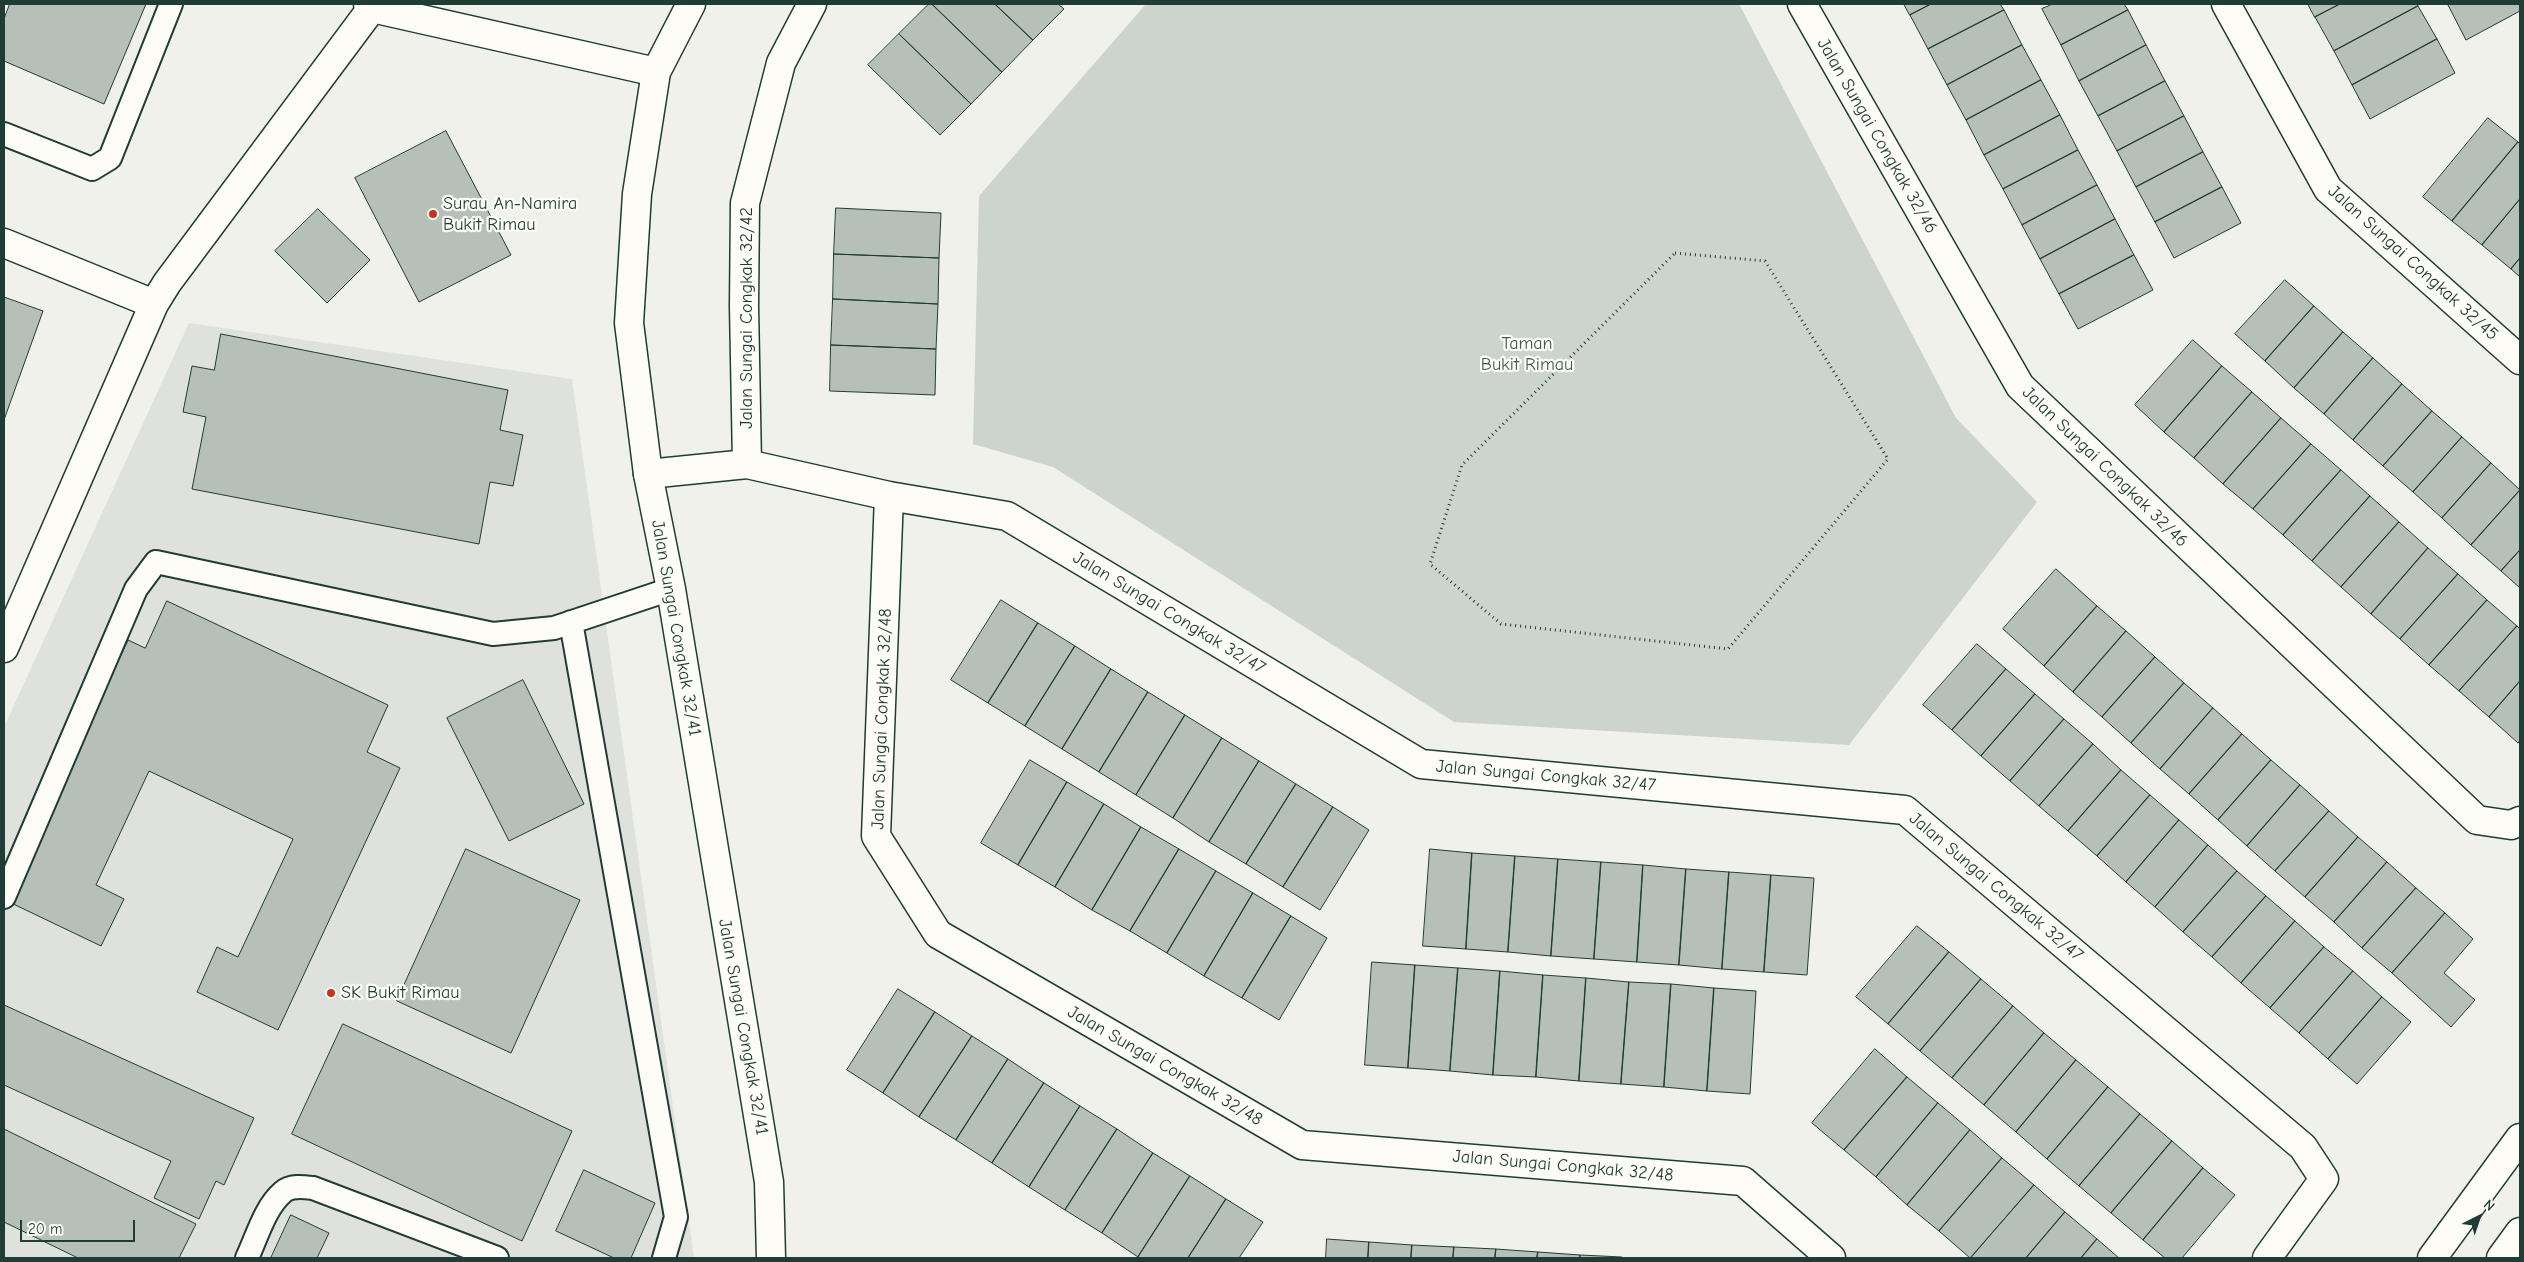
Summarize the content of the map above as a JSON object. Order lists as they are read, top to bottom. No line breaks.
{"streets":{"street":["Jalan Sungai Congkak 32/46","Jalan Sungai Congkak 32/45","Jalan Sungai Congkak 32/42","Jalan Sungai Congkak 32/47","Jalan Sungai Congkak 32/41","Jalan Sungai Congkak 32/48"]},"crossings":[["Jalan Sungai Congkak 32/42","Jalan Sungai Congkak 32/47"],["Jalan Sungai Congkak 32/47","Jalan Sungai Congkak 32/41"],["Jalan Sungai Congkak 32/47","Jalan Sungai Congkak 32/48"]],"parks":["Taman Bukit Rimau"],"places":["Surau An-Namira Bukit Rimau","SK Bukit Rimau"],"scale_bar":"20 m","north":"top right"}
